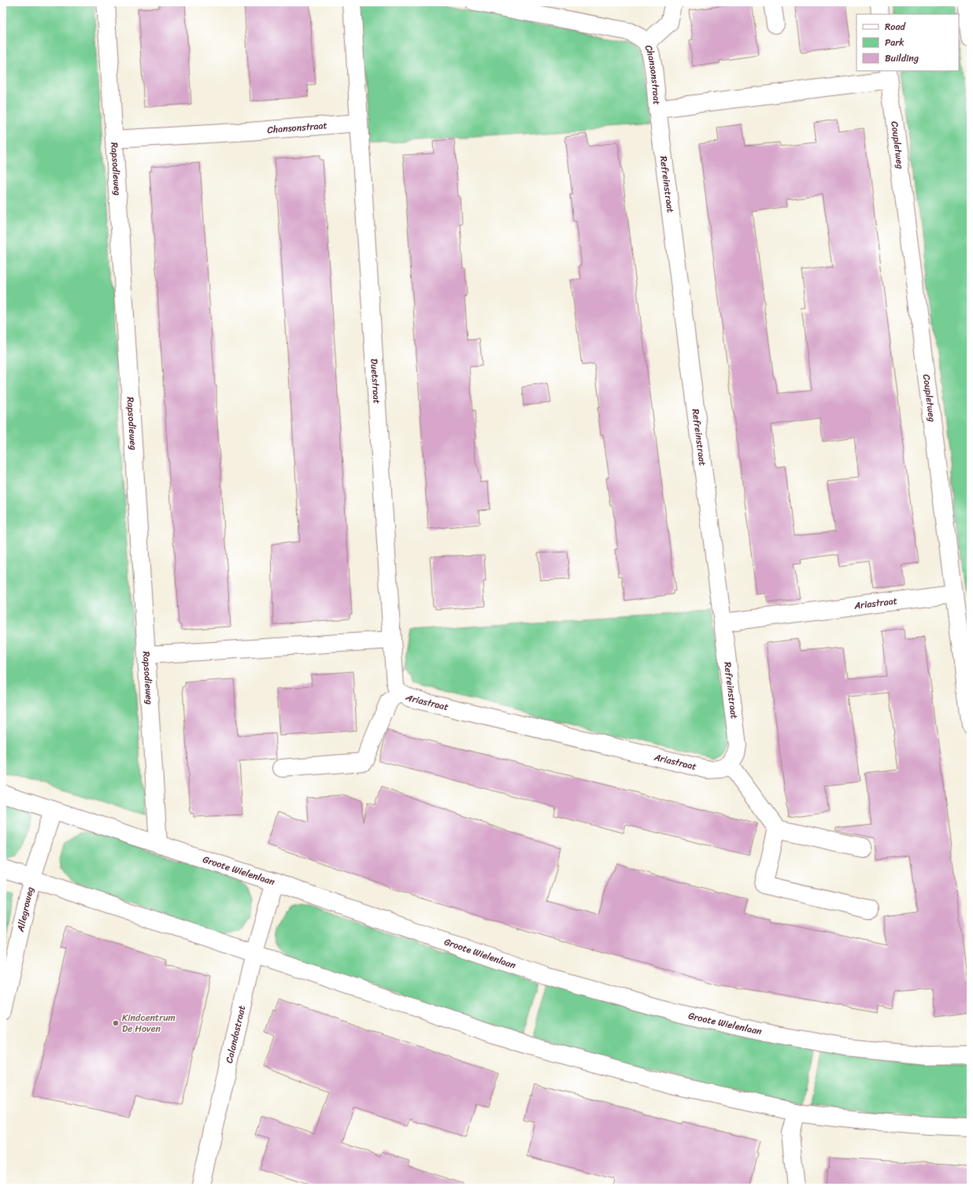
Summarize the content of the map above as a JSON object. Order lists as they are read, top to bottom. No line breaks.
{"streets":{"street":["Chansonstraat","Coupletweg","Rapsodieweg","Refreinstraat","Duetstraat","Ariastraat","Groote Wielenlaan","Allegroweg","Calandostraat"]},"crossings":[["Chansonstraat","Coupletweg"],["Chansonstraat","Rapsodieweg"],["Chansonstraat","Refreinstraat"],["Chansonstraat","Duetstraat"],["Coupletweg","Ariastraat"],["Rapsodieweg","Groote Wielenlaan"],["Refreinstraat","Ariastraat"],["Duetstraat","Ariastraat"],["Groote Wielenlaan","Allegroweg"],["Groote Wielenlaan","Calandostraat"]],"places":["Kindcentrum De Hoven"],"legend":["Road","Park","Building"]}
